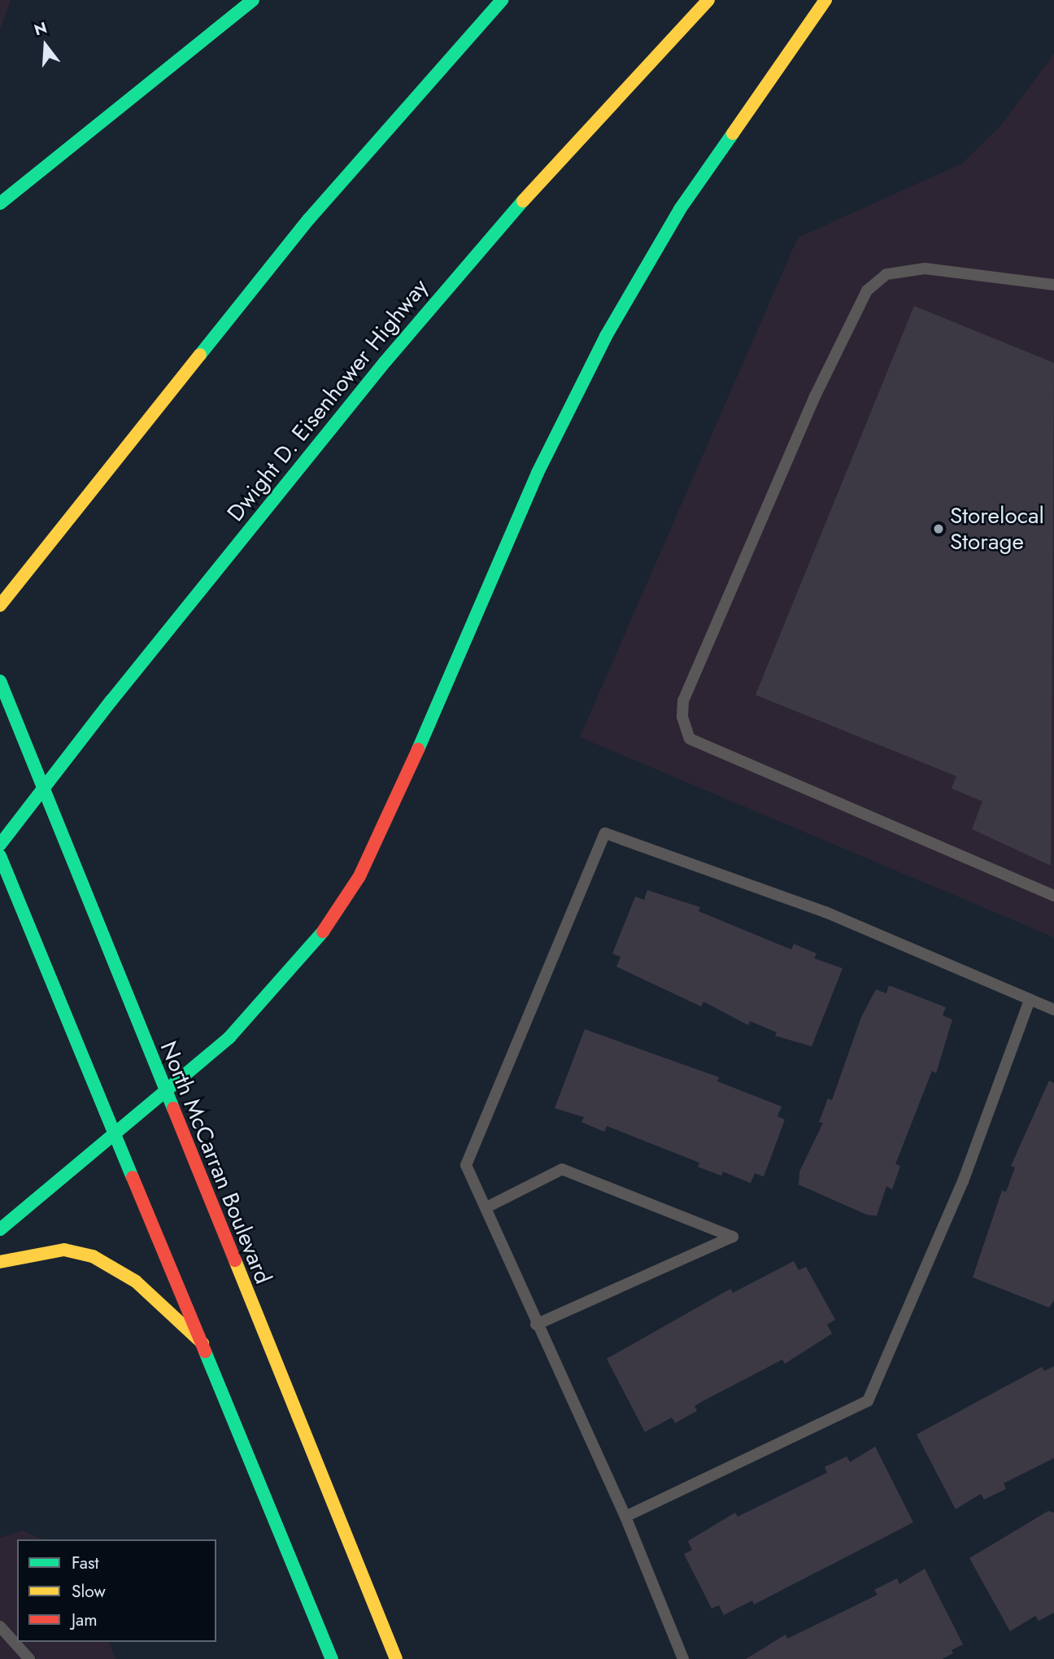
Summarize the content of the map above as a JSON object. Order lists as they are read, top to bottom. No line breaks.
{"streets":{"main road":["Dwight D. Eisenhower Highway","North McCarran Boulevard"]},"places":["Storelocal Storage"],"legend":["Fast","Slow","Jam"],"north":"top"}
